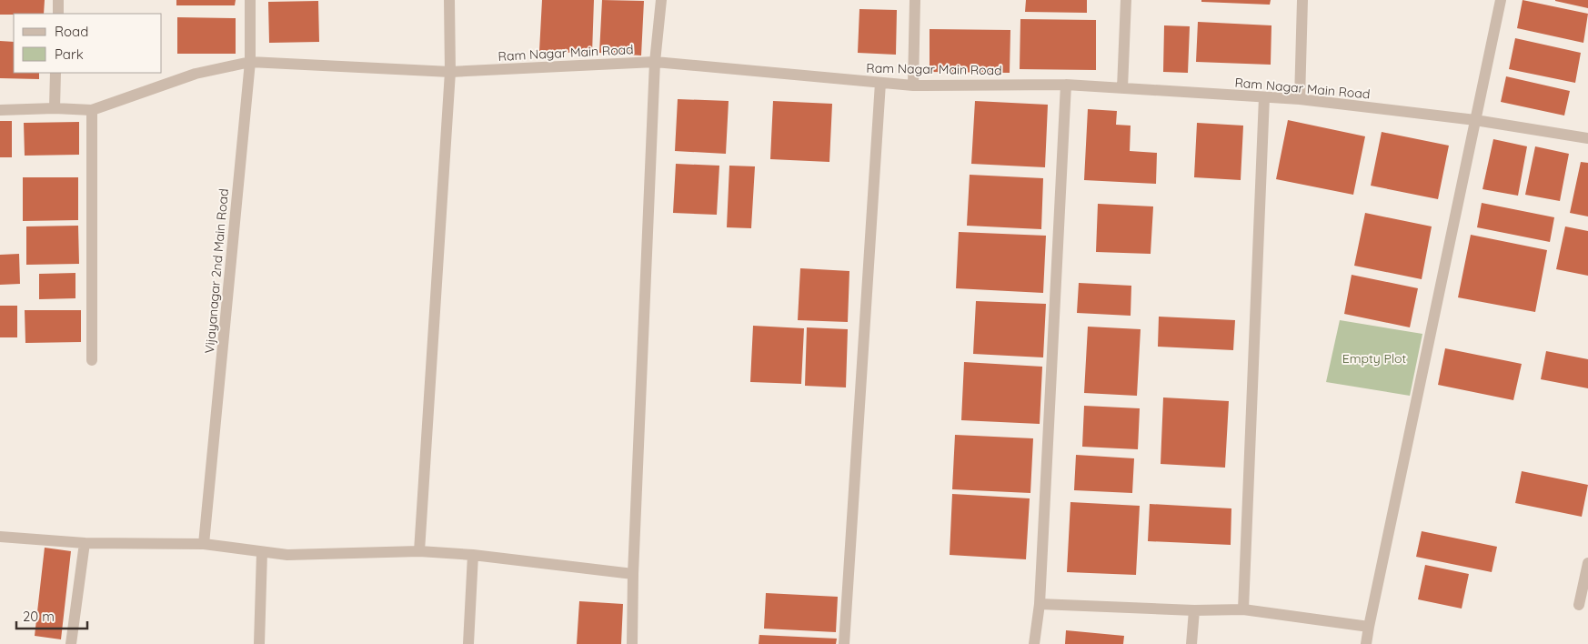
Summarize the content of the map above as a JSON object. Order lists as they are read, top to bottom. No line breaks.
{"streets":{"street":["Ram Nagar Main Road","Vijayanagar 2nd Main Road"]},"crossings":[["Ram Nagar Main Road","Vijayanagar 2nd Main Road"]],"parks":["Empty Plot"],"legend":["Road","Park"],"scale_bar":"20 m"}
